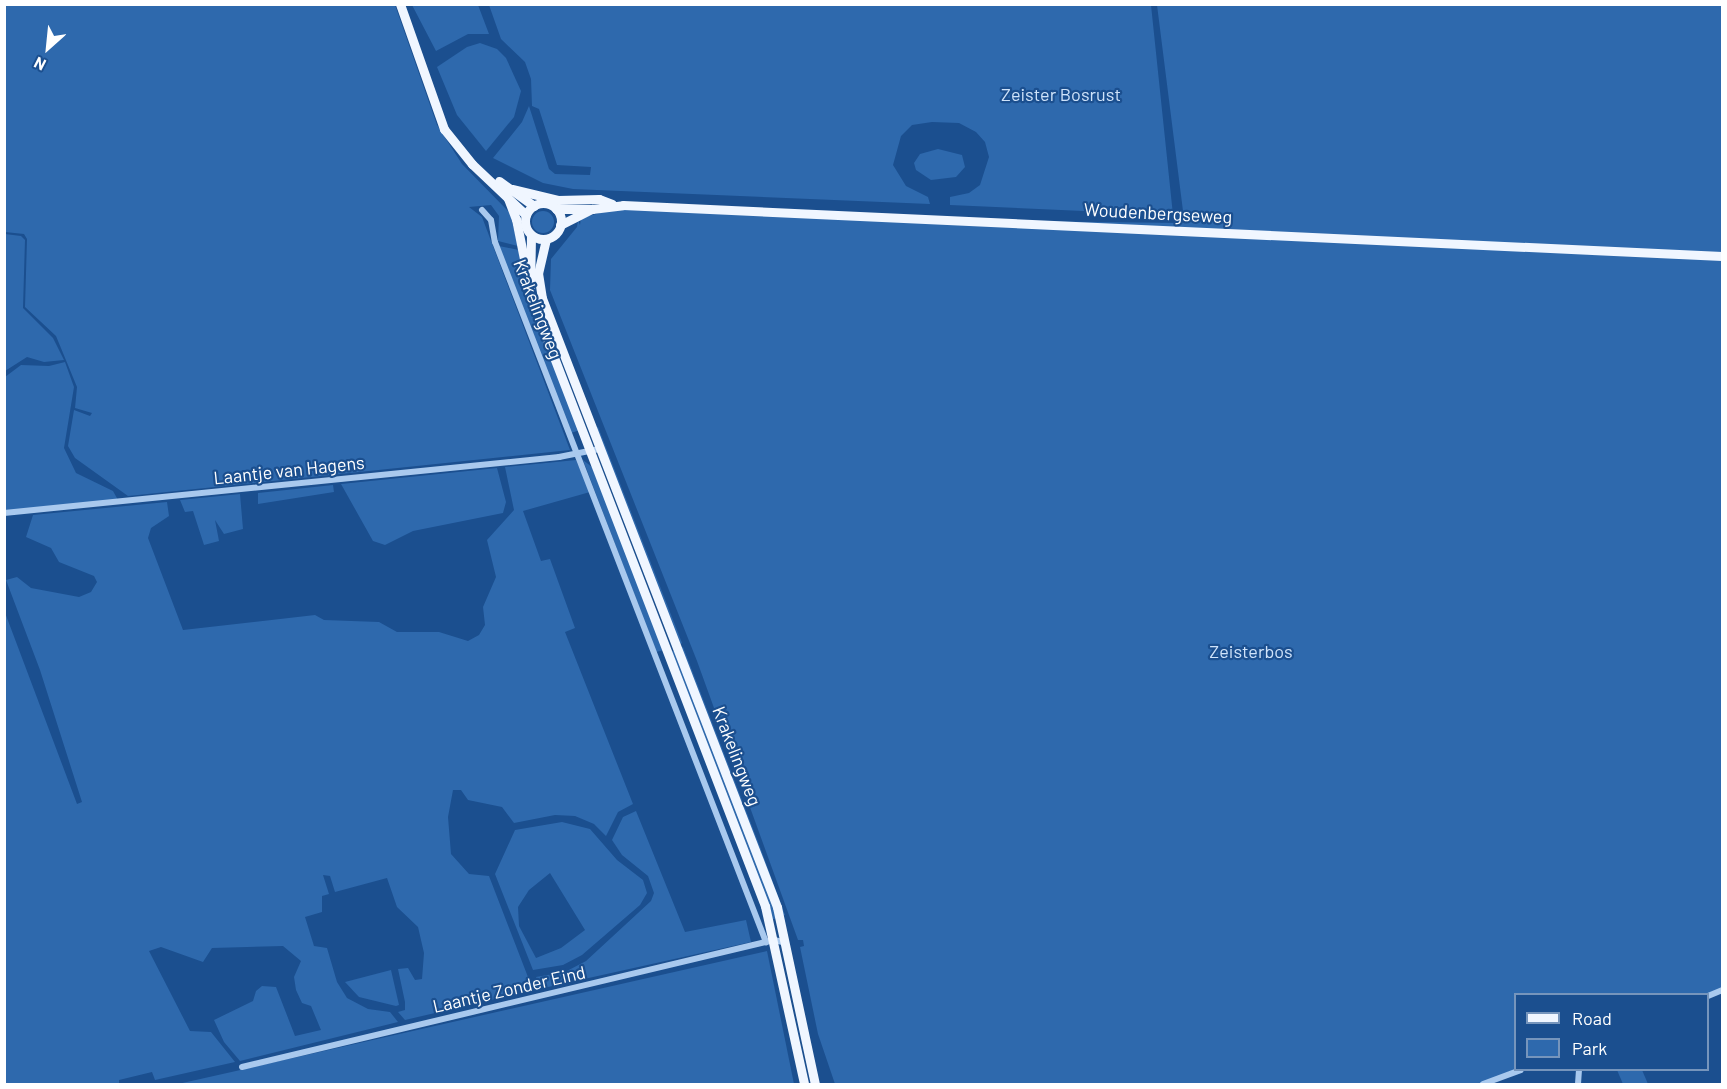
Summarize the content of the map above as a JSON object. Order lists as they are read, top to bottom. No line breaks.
{"streets":{"main road":["Woudenbergseweg","Krakelingweg"],"street":["Laantje van Hagens","Laantje Zonder Eind"]},"crossings":[["Woudenbergseweg","Krakelingweg"],["Krakelingweg","Laantje van Hagens"],["Krakelingweg","Laantje Zonder Eind"]],"parks":["Zeister Bosrust","Zeisterbos"],"legend":["Road","Park"],"north":"bottom left"}
